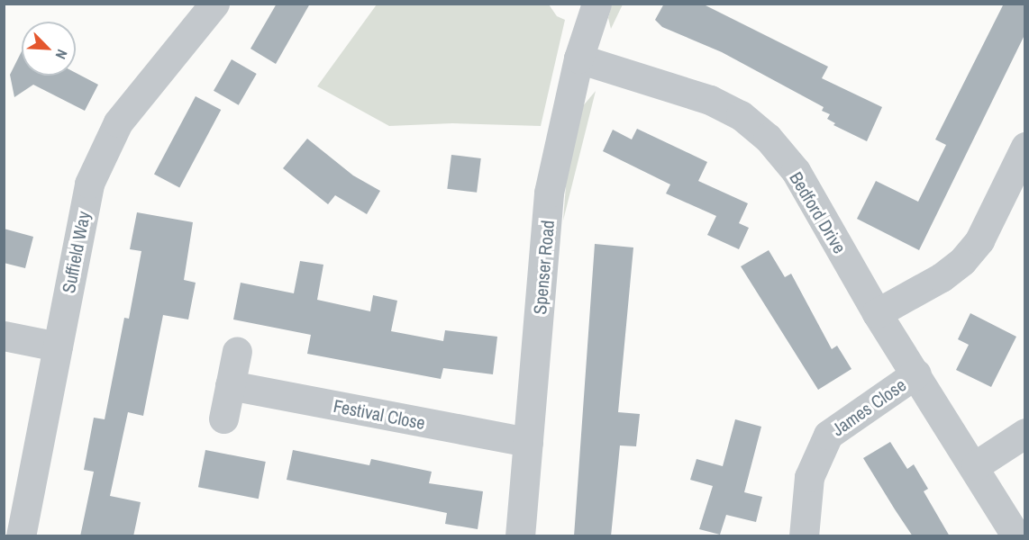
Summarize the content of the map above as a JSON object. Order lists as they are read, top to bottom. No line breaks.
{"streets":{"street":["Bedford Drive","Suffield Way","Spenser Road","James Close","Festival Close"]},"crossings":[["Bedford Drive","Spenser Road"],["Bedford Drive","James Close"],["Spenser Road","Festival Close"]],"north":"bottom right"}
